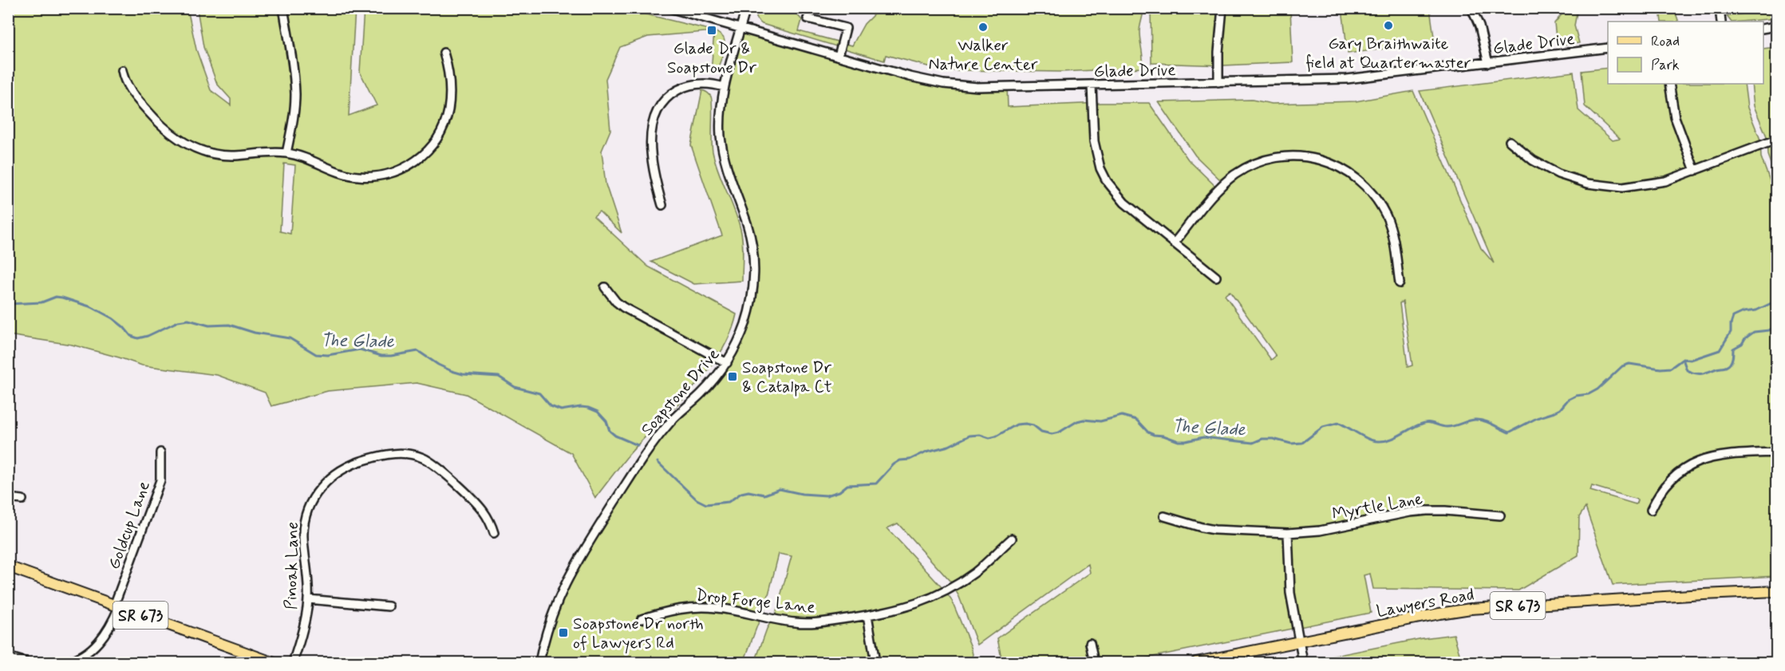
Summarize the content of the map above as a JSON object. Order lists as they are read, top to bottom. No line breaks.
{"streets":{"main road":["Lawyers Road","SR 673"],"street":["Glade Drive","Soapstone Drive","Myrtle Lane","Goldcup Lane","Pinoak Lane","Drop Forge Lane"]},"crossings":[["Glade Drive","Soapstone Drive"],["Goldcup Lane","SR 673"]],"water":["The Glade"],"places":{"other":["Gary Braithwaite field at Quartermaster","Walker Nature Center"],"transit":["Glade Dr & Soapstone Dr","Soapstone Dr & Catalpa Ct","Soapstone Dr north of Lawyers Rd"]},"legend":["Road","Park"]}
